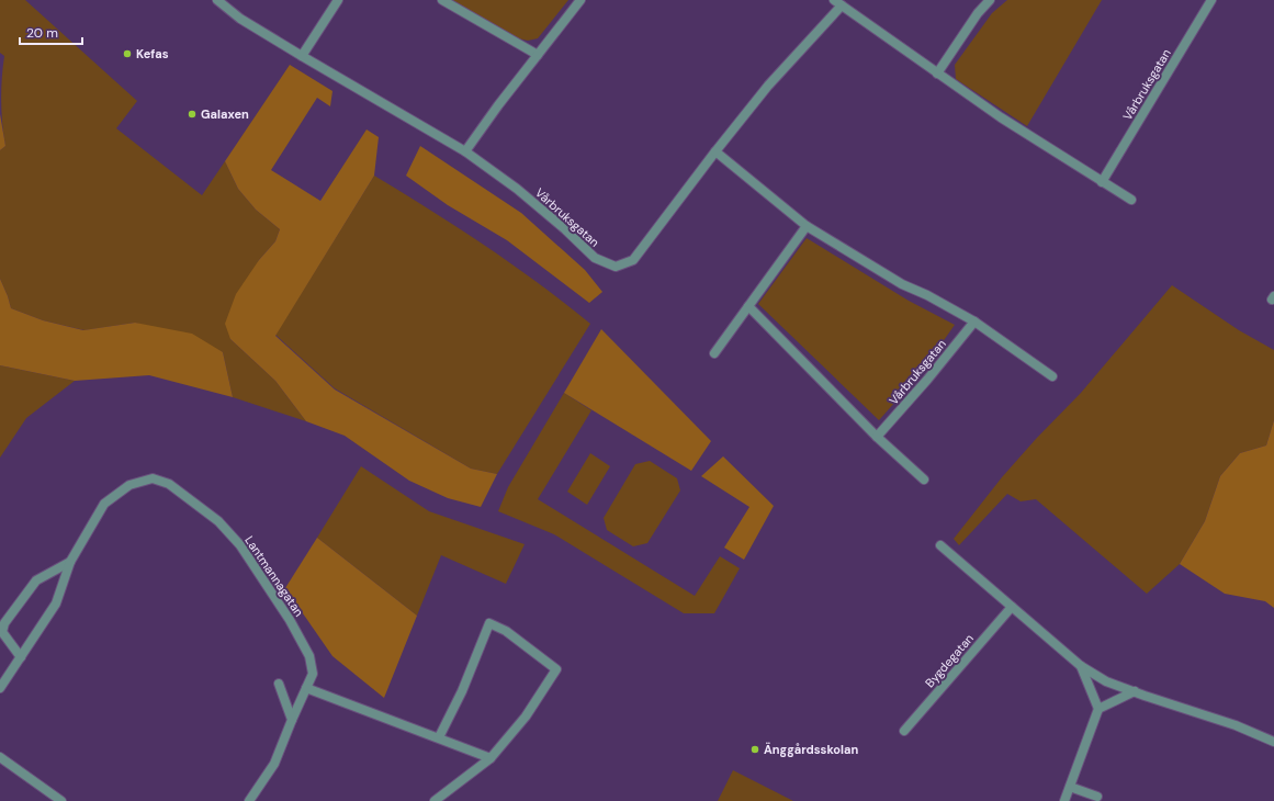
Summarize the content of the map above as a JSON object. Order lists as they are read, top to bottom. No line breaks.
{"streets":{"street":["Vårbruksgatan","Lantmannagatan","Bygdegatan"]},"places":["Kefas","Galaxen","Änggårdsskolan"],"scale_bar":"20 m"}
